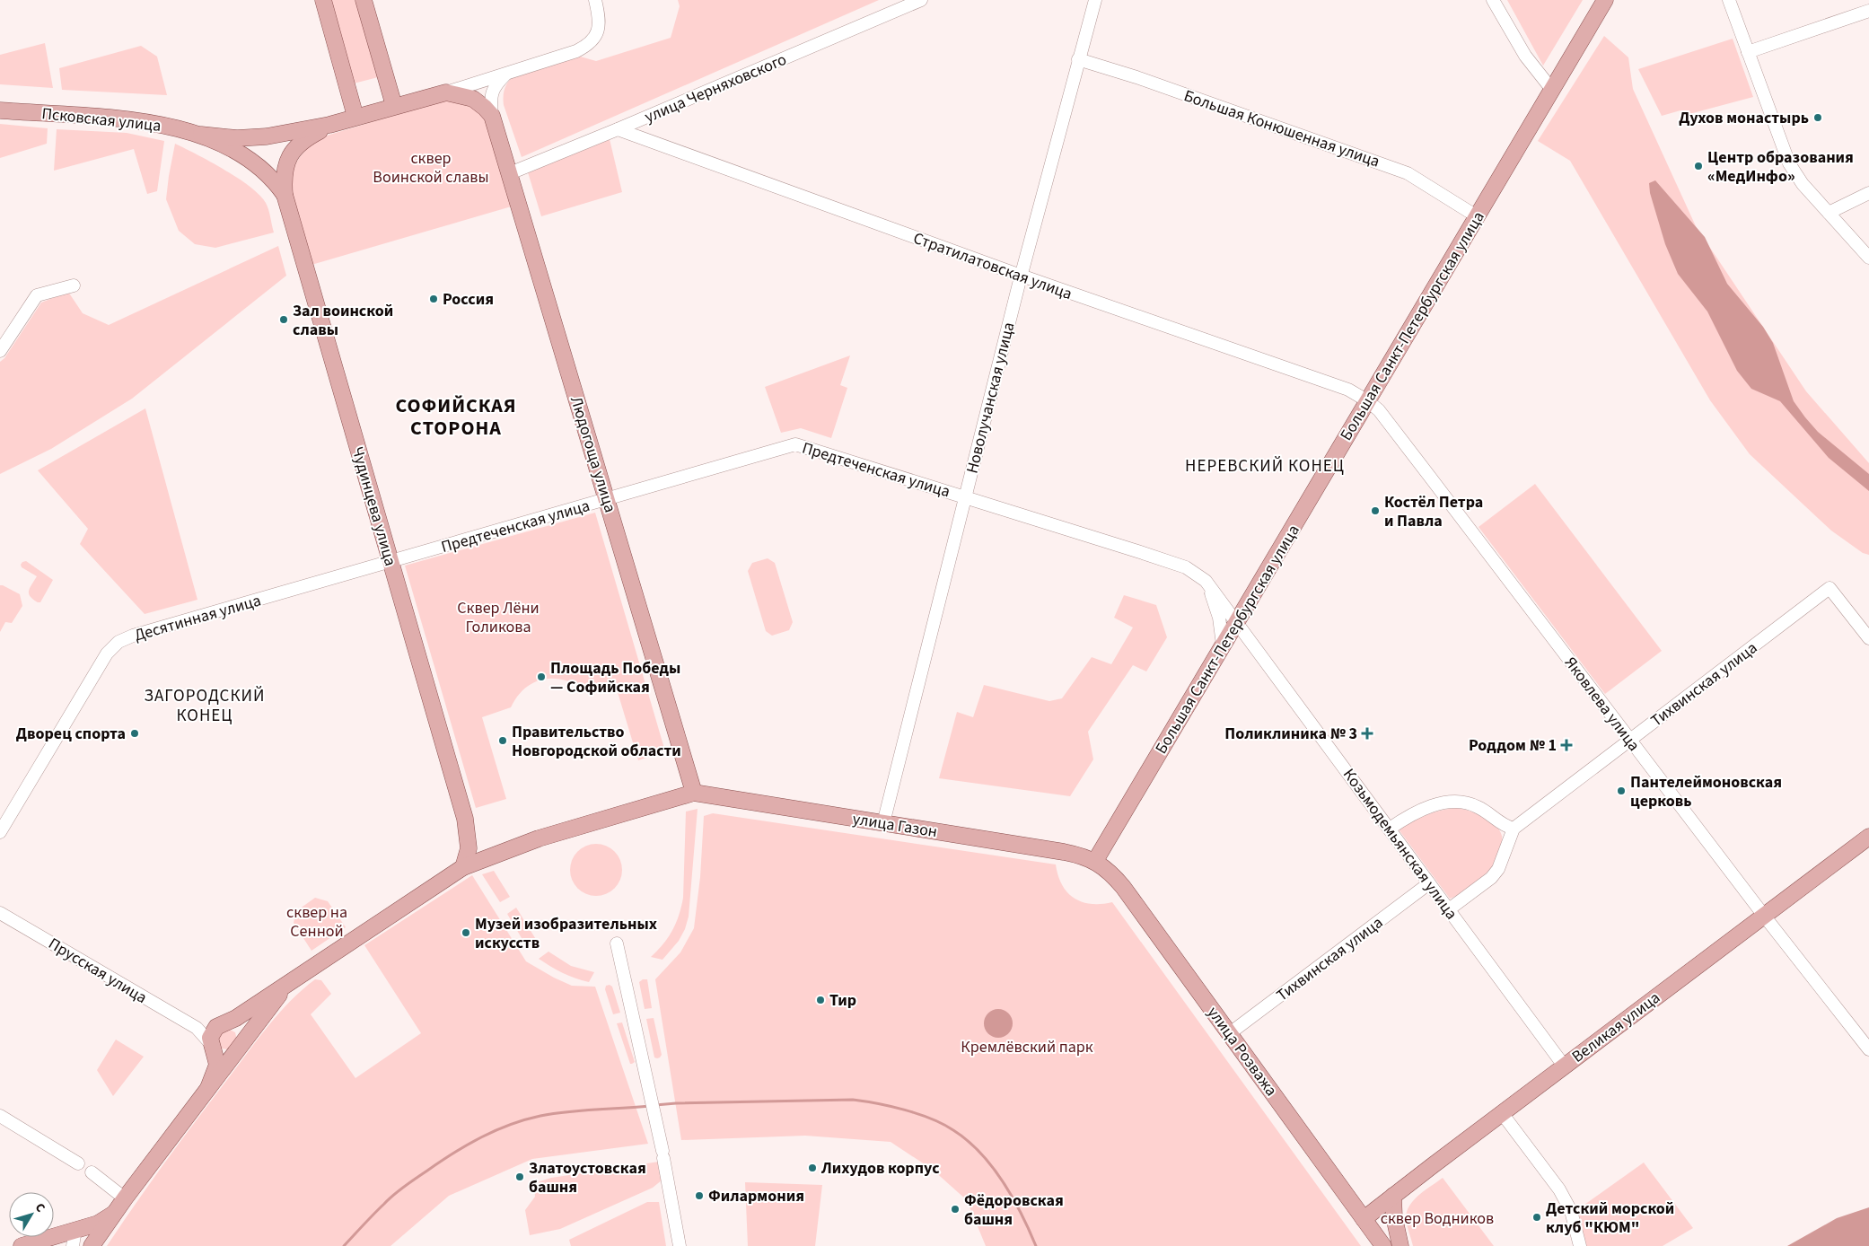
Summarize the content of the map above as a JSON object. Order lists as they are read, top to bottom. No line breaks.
{"streets":{"main road":["Псковская улица","Большая Санкт-Петербургская улица","Людогоща улица","Чудинцева улица","улица Газон","Великая улица","улица Розважа"],"street":["улица Черняховского","Большая Конюшенная улица","Стратилатовская улица","Новолучанская улица","Предтеченская улица","Десятинная улица","Тихвинская улица","Яковлева улица","Козьмодемьянская улица","Прусская улица"]},"crossings":[["улица Черняховского","Стратилатовская улица"],["улица Черняховского","Людогоща улица"],["Псковская улица","Чудинцева улица"],["Большая Конюшенная улица","Большая Санкт-Петербургская улица"],["Большая Конюшенная улица","Новолучанская улица"],["Стратилатовская улица","Большая Санкт-Петербургская улица"],["Стратилатовская улица","Новолучанская улица"],["Стратилатовская улица","Яковлева улица"],["Большая Санкт-Петербургская улица","Предтеченская улица"],["Большая Санкт-Петербургская улица","Яковлева улица"],["Большая Санкт-Петербургская улица","улица Газон"],["Большая Санкт-Петербургская улица","Козьмодемьянская улица"],["Большая Санкт-Петербургская улица","улица Розважа"],["Новолучанская улица","Предтеченская улица"],["Новолучанская улица","улица Газон"],["Людогоща улица","Предтеченская улица"],["Людогоща улица","улица Газон"],["Предтеченская улица","Чудинцева улица"],["Предтеченская улица","Десятинная улица"],["Предтеченская улица","Козьмодемьянская улица"],["Чудинцева улица","Десятинная улица"],["Тихвинская улица","Яковлева улица"],["Тихвинская улица","Козьмодемьянская улица"],["Тихвинская улица","улица Розважа"],["Яковлева улица","Великая улица"],["улица Газон","улица Розважа"],["Козьмодемьянская улица","Великая улица"],["Великая улица","улица Розважа"]],"districts":["СОФИЙСКАЯ СТОРОНА","НЕРЕВСКИЙ КОНЕЦ","ЗАГОРОДСКИЙ КОНЕЦ"],"parks":["сквер Воинской славы","Сквер Лёни Голикова","сквер на Сенной","Кремлёвский парк","сквер Водников"],"places":{"other":["Духов монастырь","Центр образования «МедИнфо»","Россия","Зал воинской славы","Костёл Петра и Павла","Площадь Победы — Софийская","Дворец спорта","Правительство Новгородской области","Пантелеймоновская церковь","Музей изобразительных искусств","Тир","Лихудов корпус","Златоустовская башня","Филармония","Фёдоровская башня","Детский морской клуб \"КЮМ\""],"health":["Поликлиника № 3","Роддом № 1"]},"north":"top right"}
